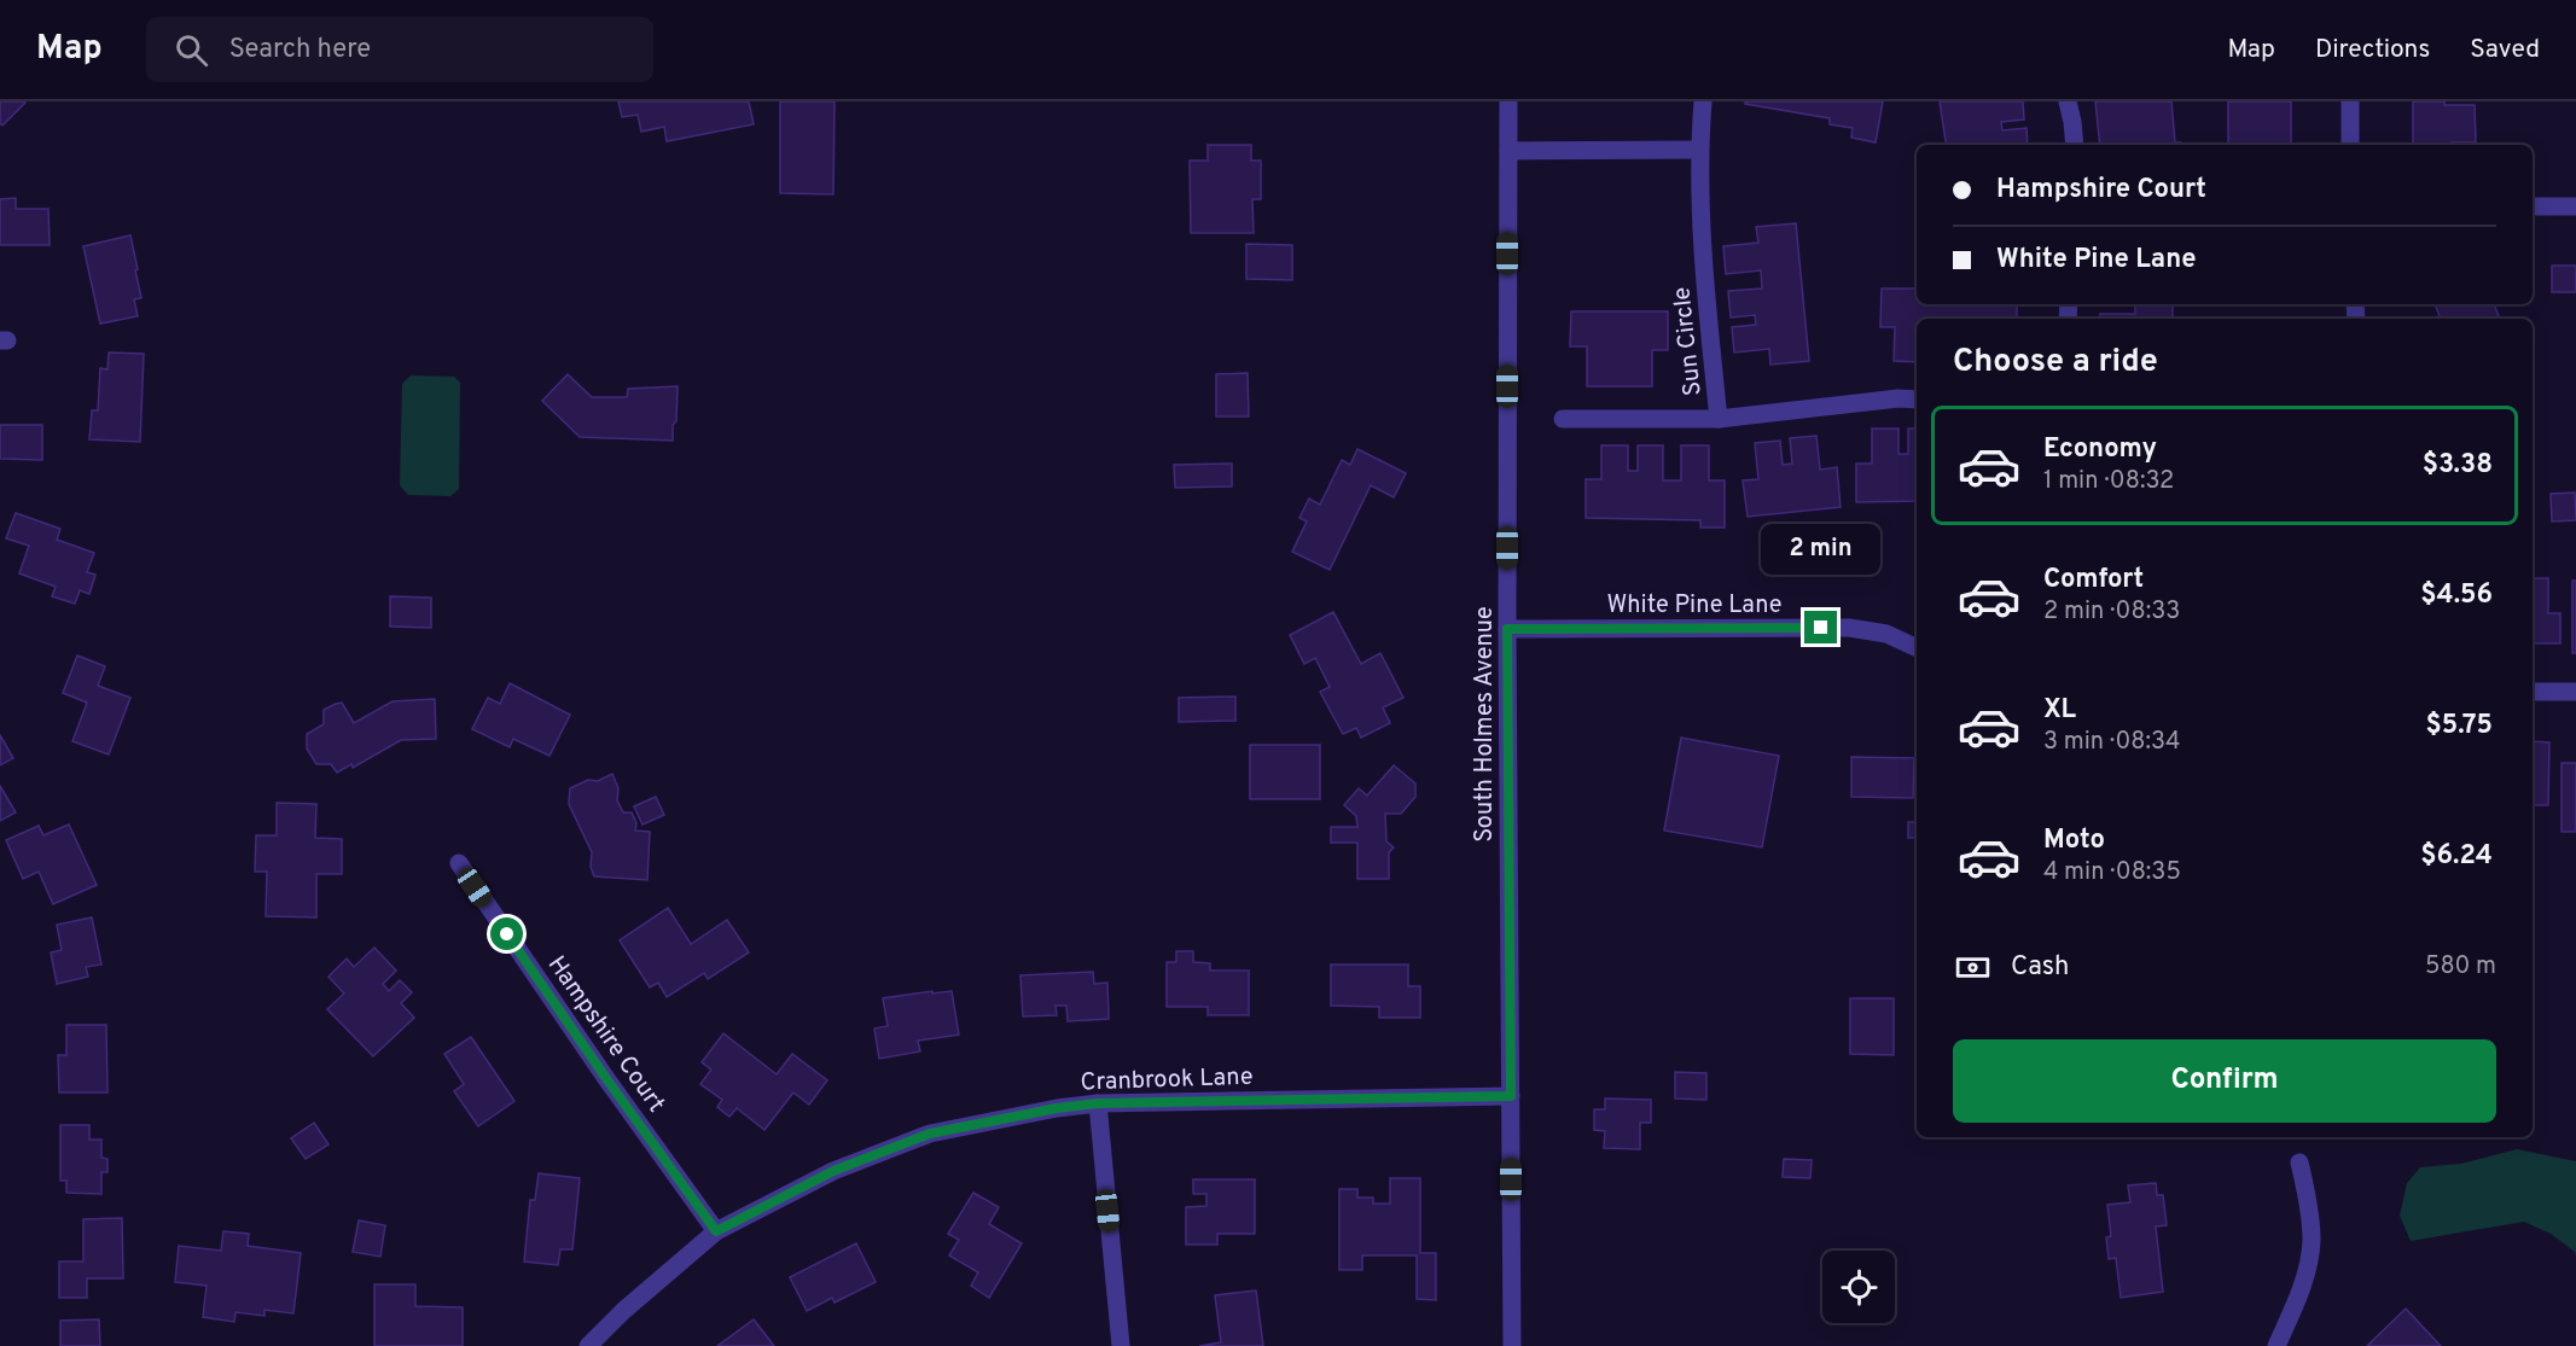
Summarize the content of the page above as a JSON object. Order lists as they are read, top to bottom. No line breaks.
{"streets":{"street":["Sun Circle","White Pine Lane","South Holmes Avenue","Hampshire Court","Cranbrook Lane"]},"crossings":[["White Pine Lane","South Holmes Avenue"],["South Holmes Avenue","Cranbrook Lane"],["Hampshire Court","Cranbrook Lane"]],"page":{"header":"Map","search":"Search here","nav":["Map","Directions","Saved"],"banner":["Hampshire Court","White Pine Lane"],"heading":"Choose a ride","list":[{"name":"Economy","note":"1 min · 08:32","value":"$3.38"},{"name":"Comfort","note":"2 min · 08:33","value":"$4.56"},{"name":"XL","note":"3 min · 08:34","value":"$5.75"},{"name":"Moto","note":"4 min · 08:35","value":"$6.24"}],"bubble":"2 min","pay":["Cash","580 m"],"buttons":"Confirm"}}
